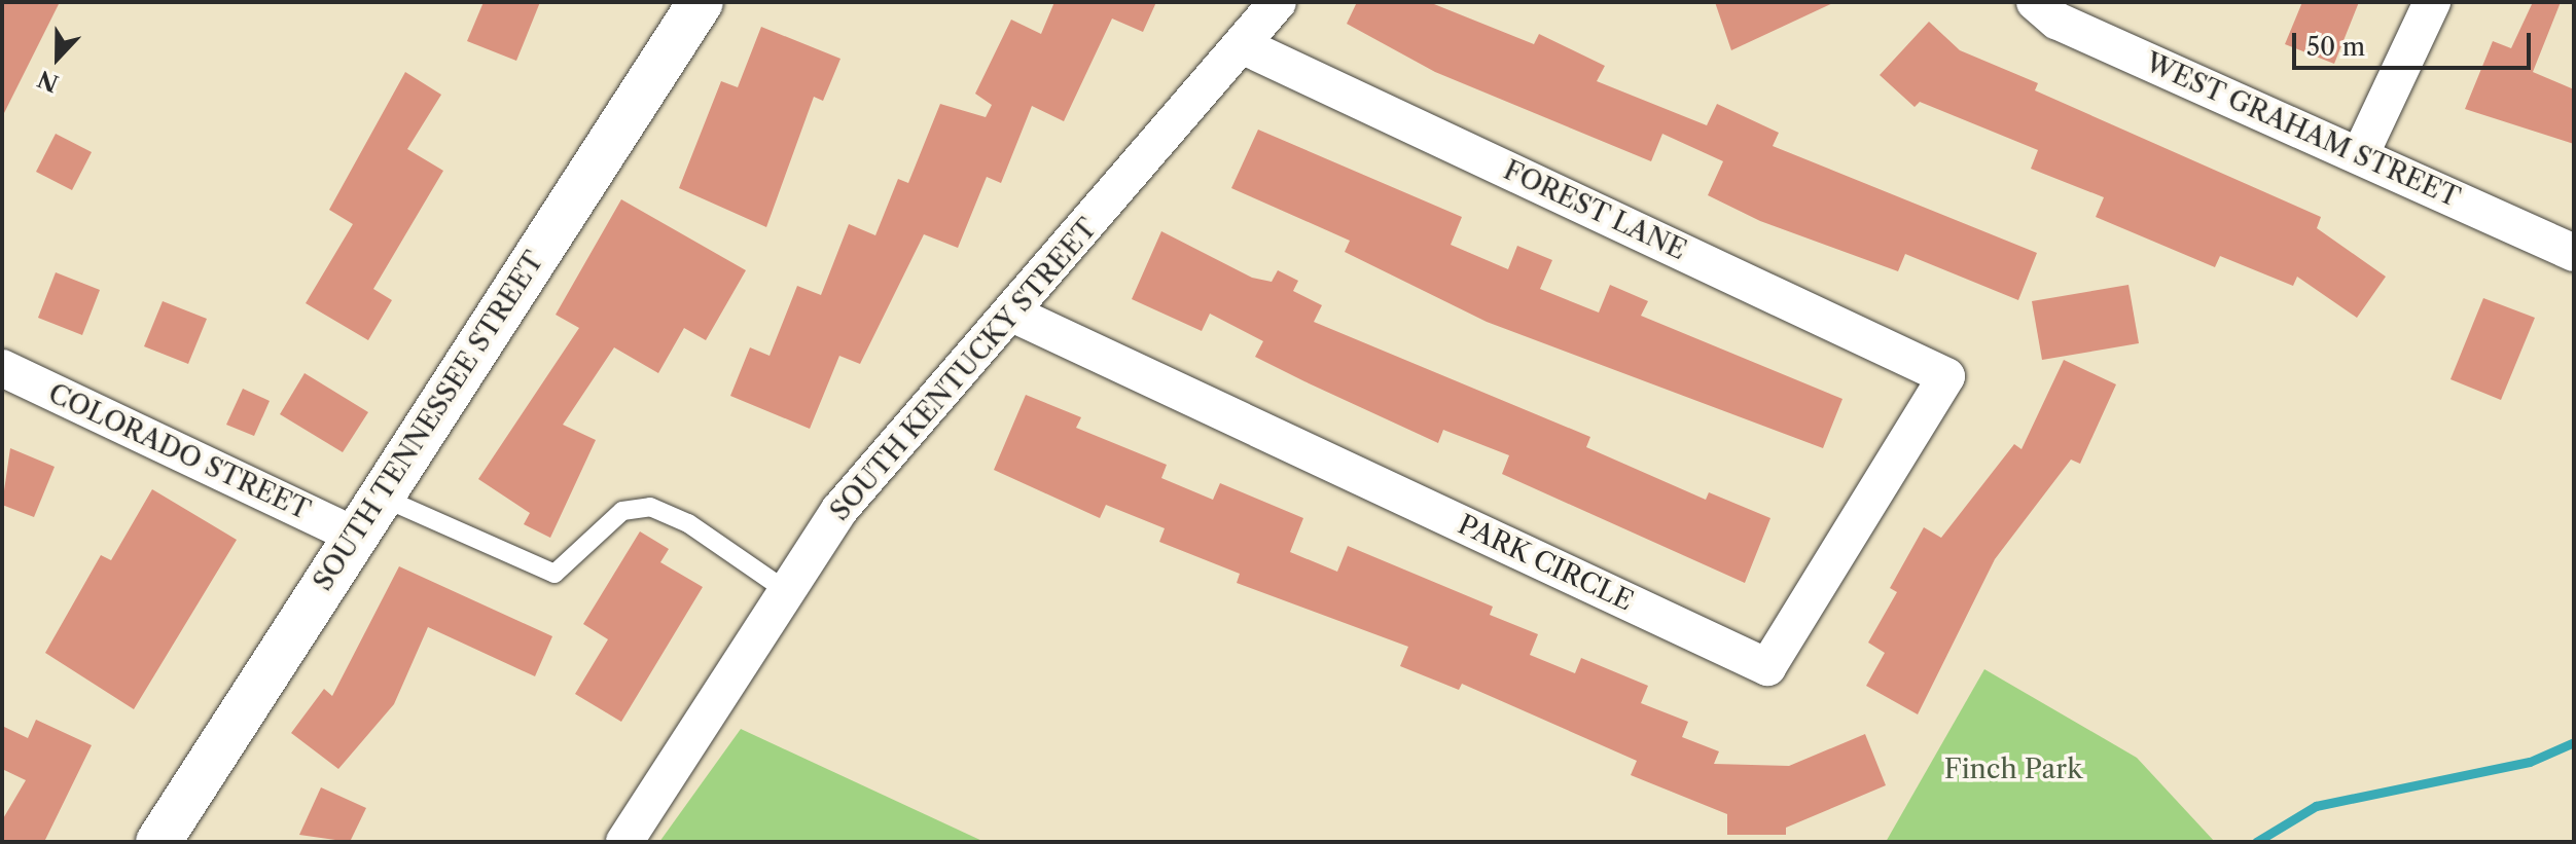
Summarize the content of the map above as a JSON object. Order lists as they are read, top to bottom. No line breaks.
{"streets":{"street":["WEST GRAHAM STREET","FOREST LANE","SOUTH KENTUCKY STREET","SOUTH TENNESSEE STREET","COLORADO STREET","PARK CIRCLE"]},"crossings":[["FOREST LANE","SOUTH KENTUCKY STREET"],["FOREST LANE","PARK CIRCLE"],["SOUTH KENTUCKY STREET","PARK CIRCLE"],["SOUTH TENNESSEE STREET","COLORADO STREET"]],"parks":["Finch Park"],"scale_bar":"50 m","north":"bottom"}
